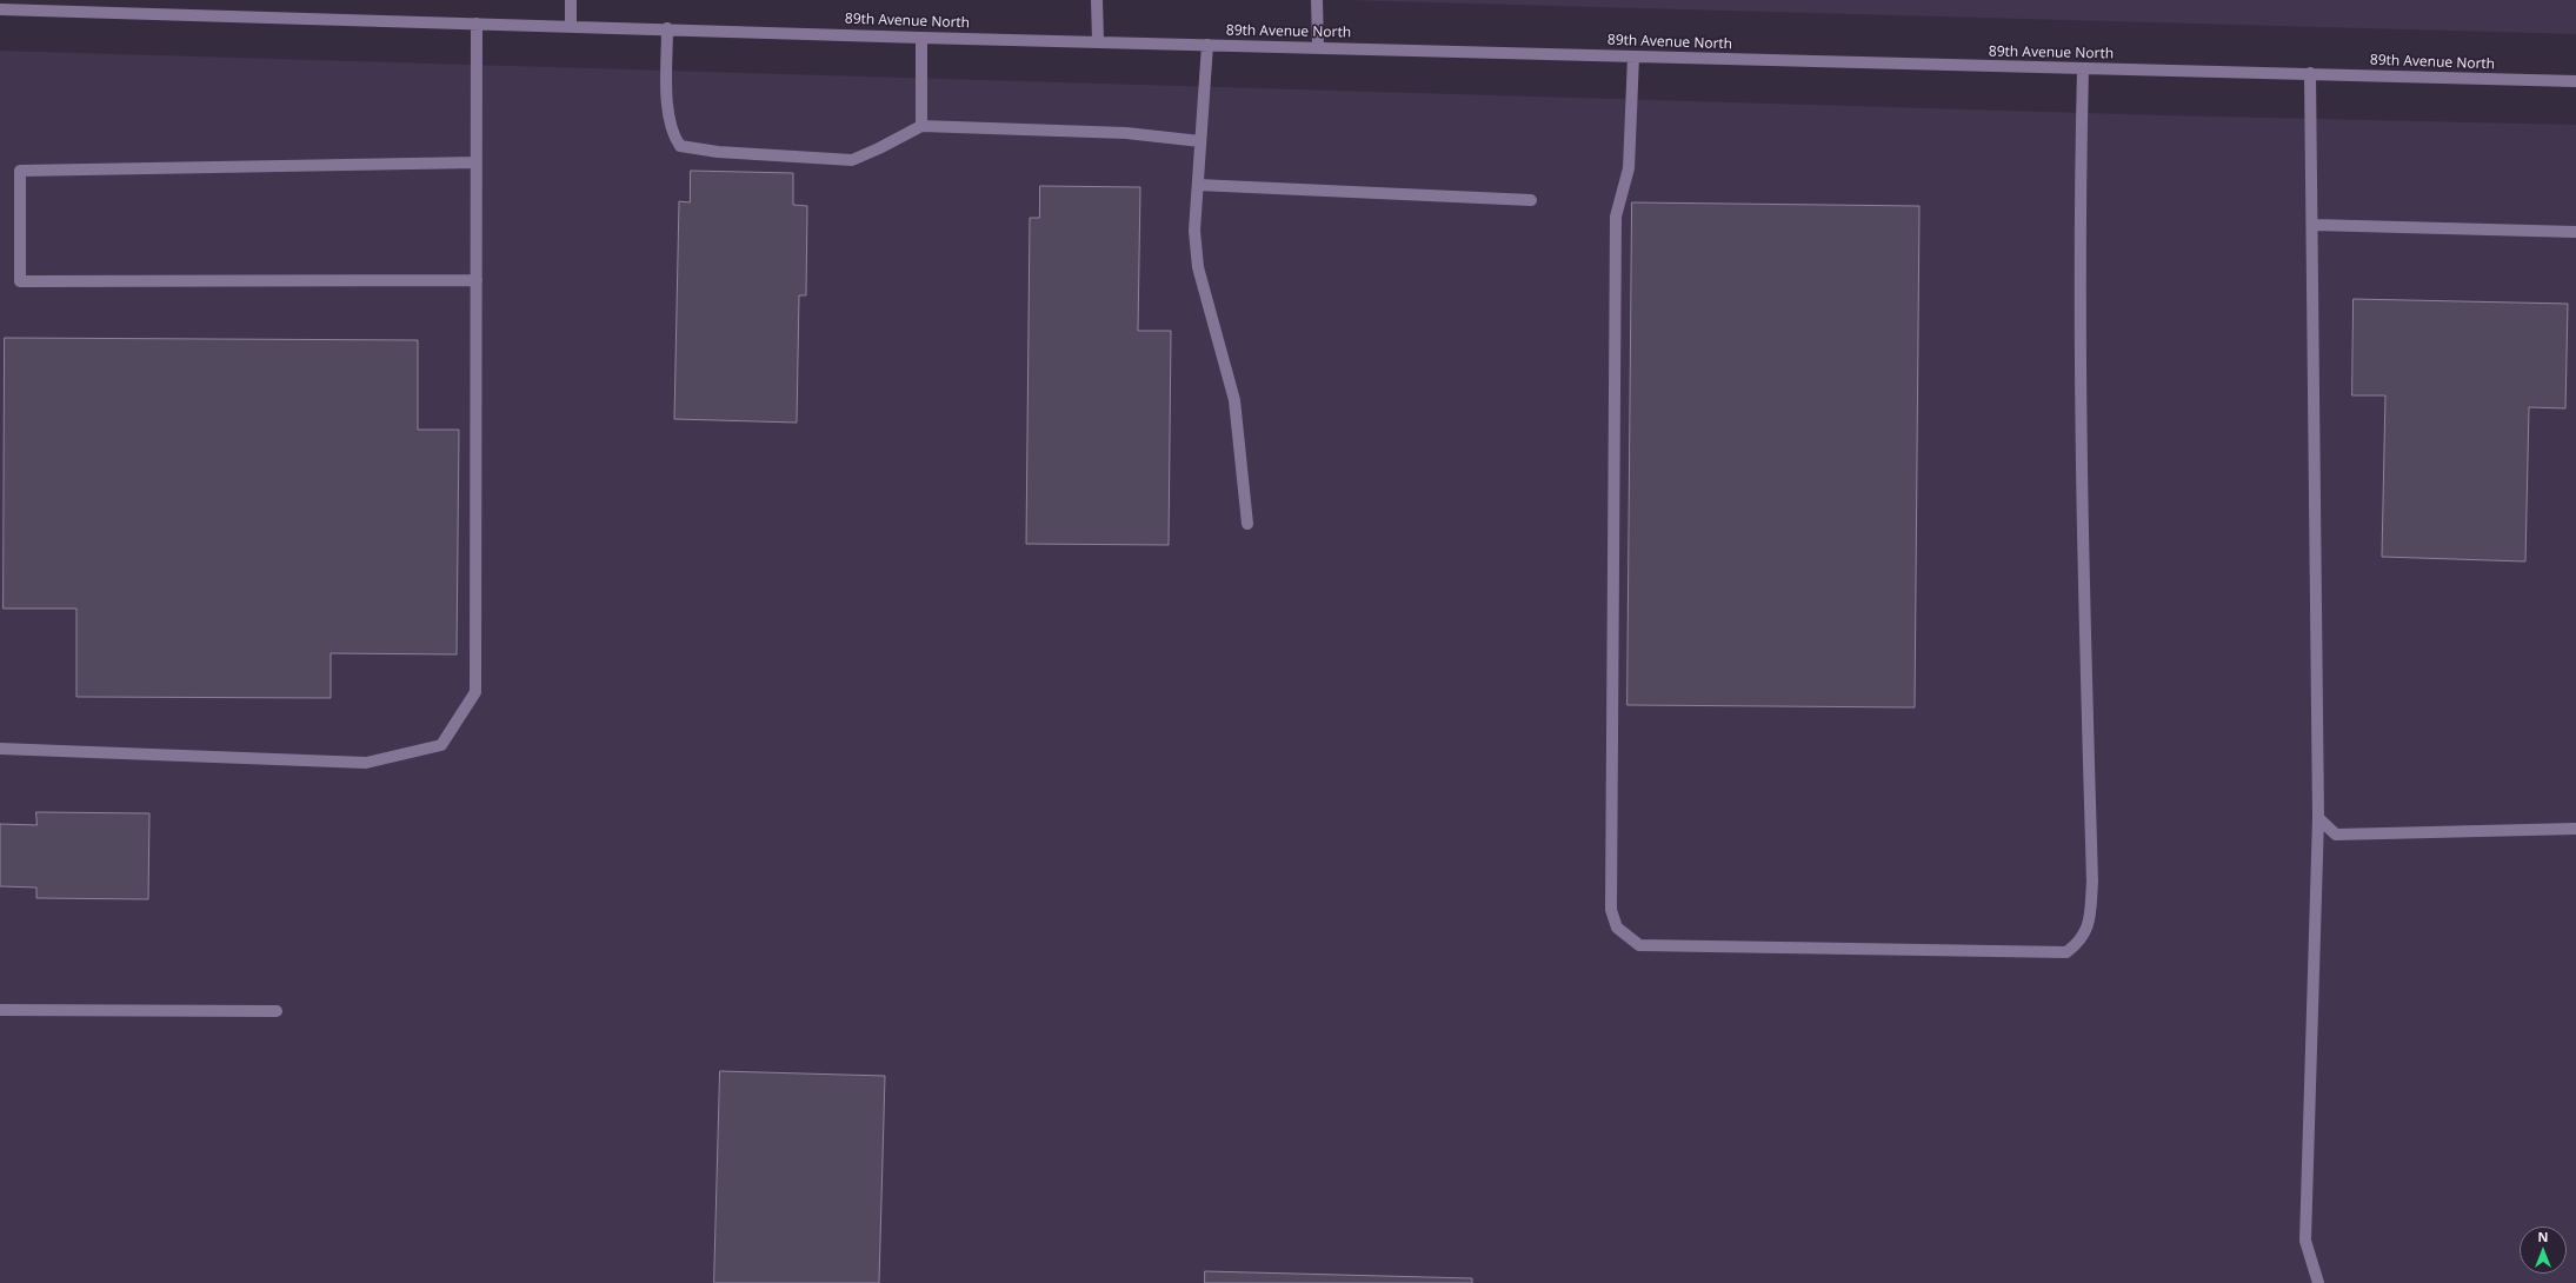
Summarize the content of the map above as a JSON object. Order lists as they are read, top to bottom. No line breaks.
{"streets":{"street":["89th Avenue North"]},"north":"top"}
